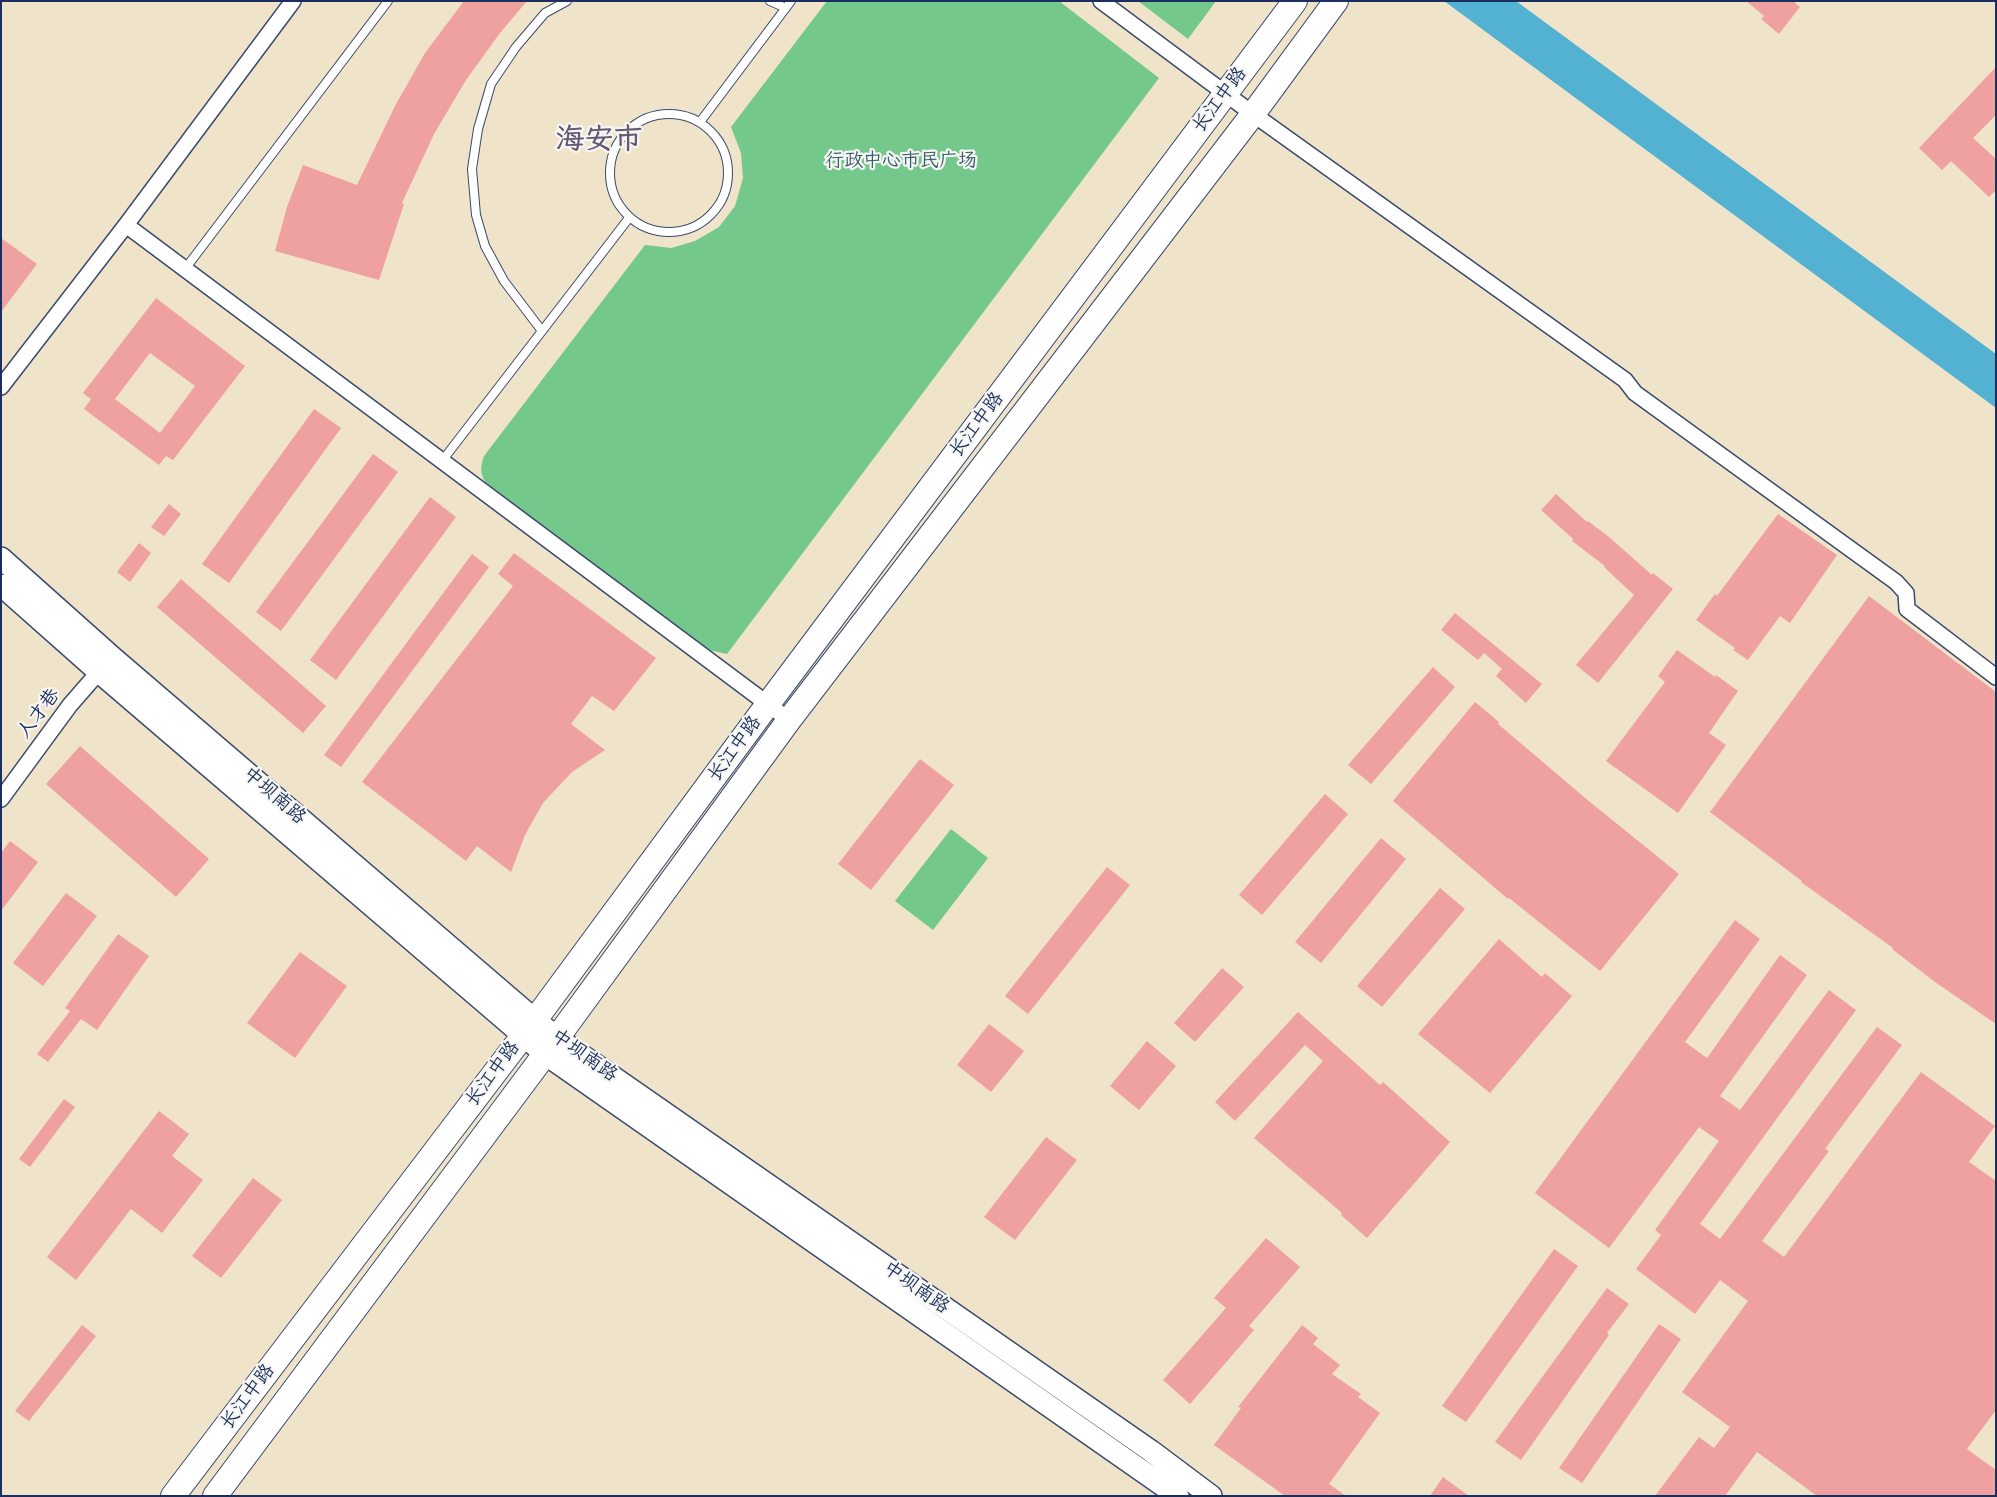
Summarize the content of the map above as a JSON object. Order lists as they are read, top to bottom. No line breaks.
{"streets":{"main road":["长江中路","中坝南路"],"street":["人才巷"]},"crossings":[["长江中路","中坝南路"],["人才巷","中坝南路"]],"districts":["海安市"],"parks":["行政中心市民广场"]}
